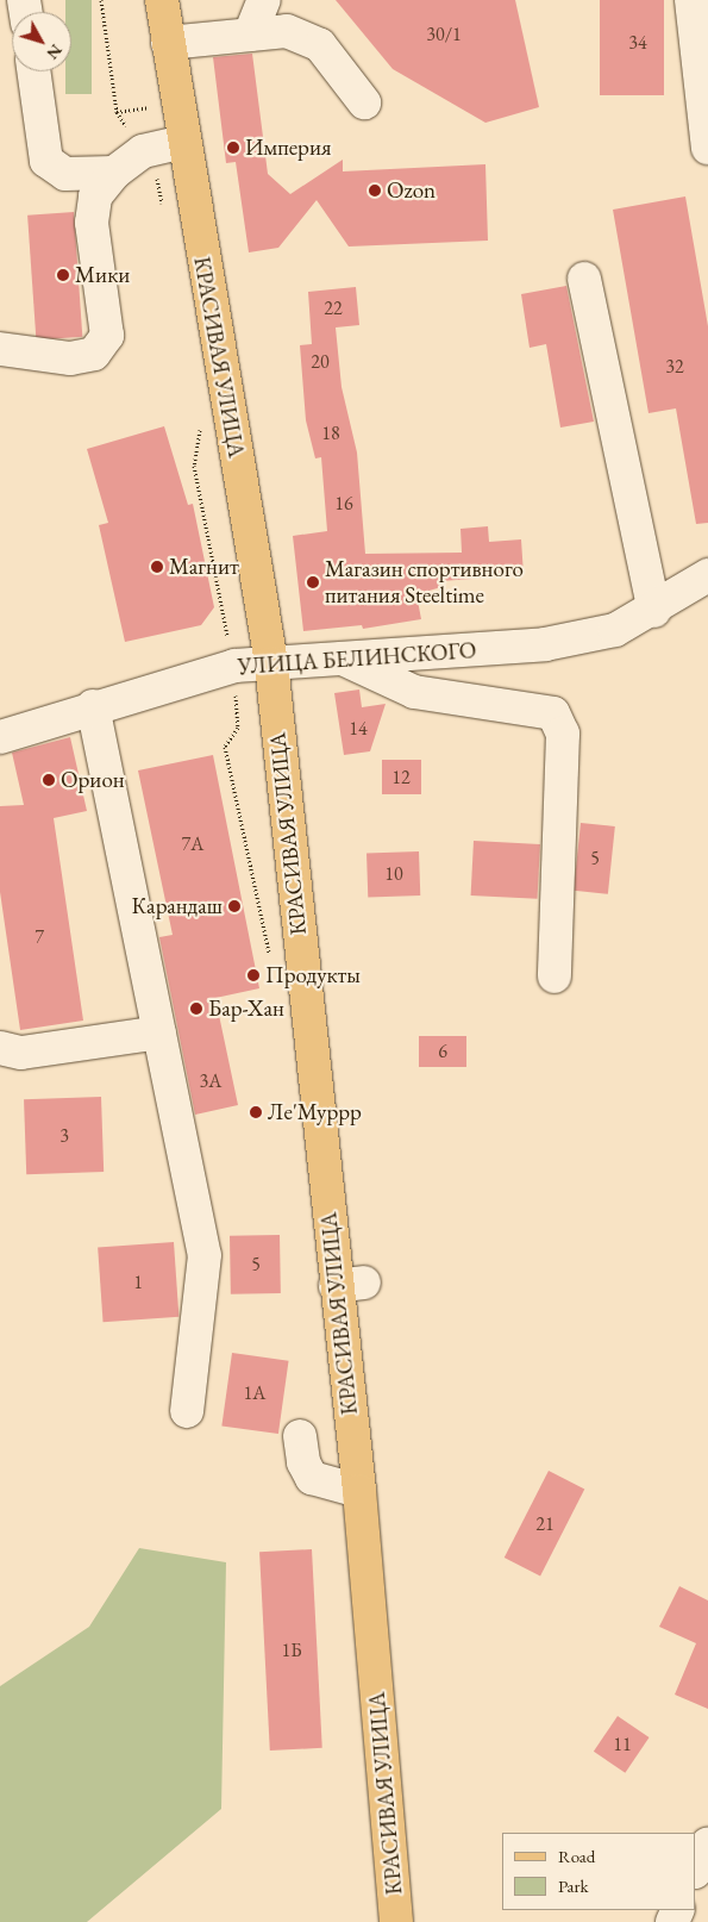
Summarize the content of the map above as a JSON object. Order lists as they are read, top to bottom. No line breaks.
{"streets":{"main road":["КРАСИВАЯ УЛИЦА"],"street":["УЛИЦА БЕЛИНСКОГО"]},"crossings":[["КРАСИВАЯ УЛИЦА","УЛИЦА БЕЛИНСКОГО"]],"places":["Империя","Ozon","Мики","Магнит","Магазин спортивного питания Steeltime","Орион","Карандаш","Продукты","Бар-Хан","Ле'Муррр"],"house_numbers":["30/1","34","22","20","32","18","16","14","12","7А","5","10","7","6","3А","3","5","1","1А","21","1Б","11"],"legend":["Road","Park"],"north":"bottom right"}
